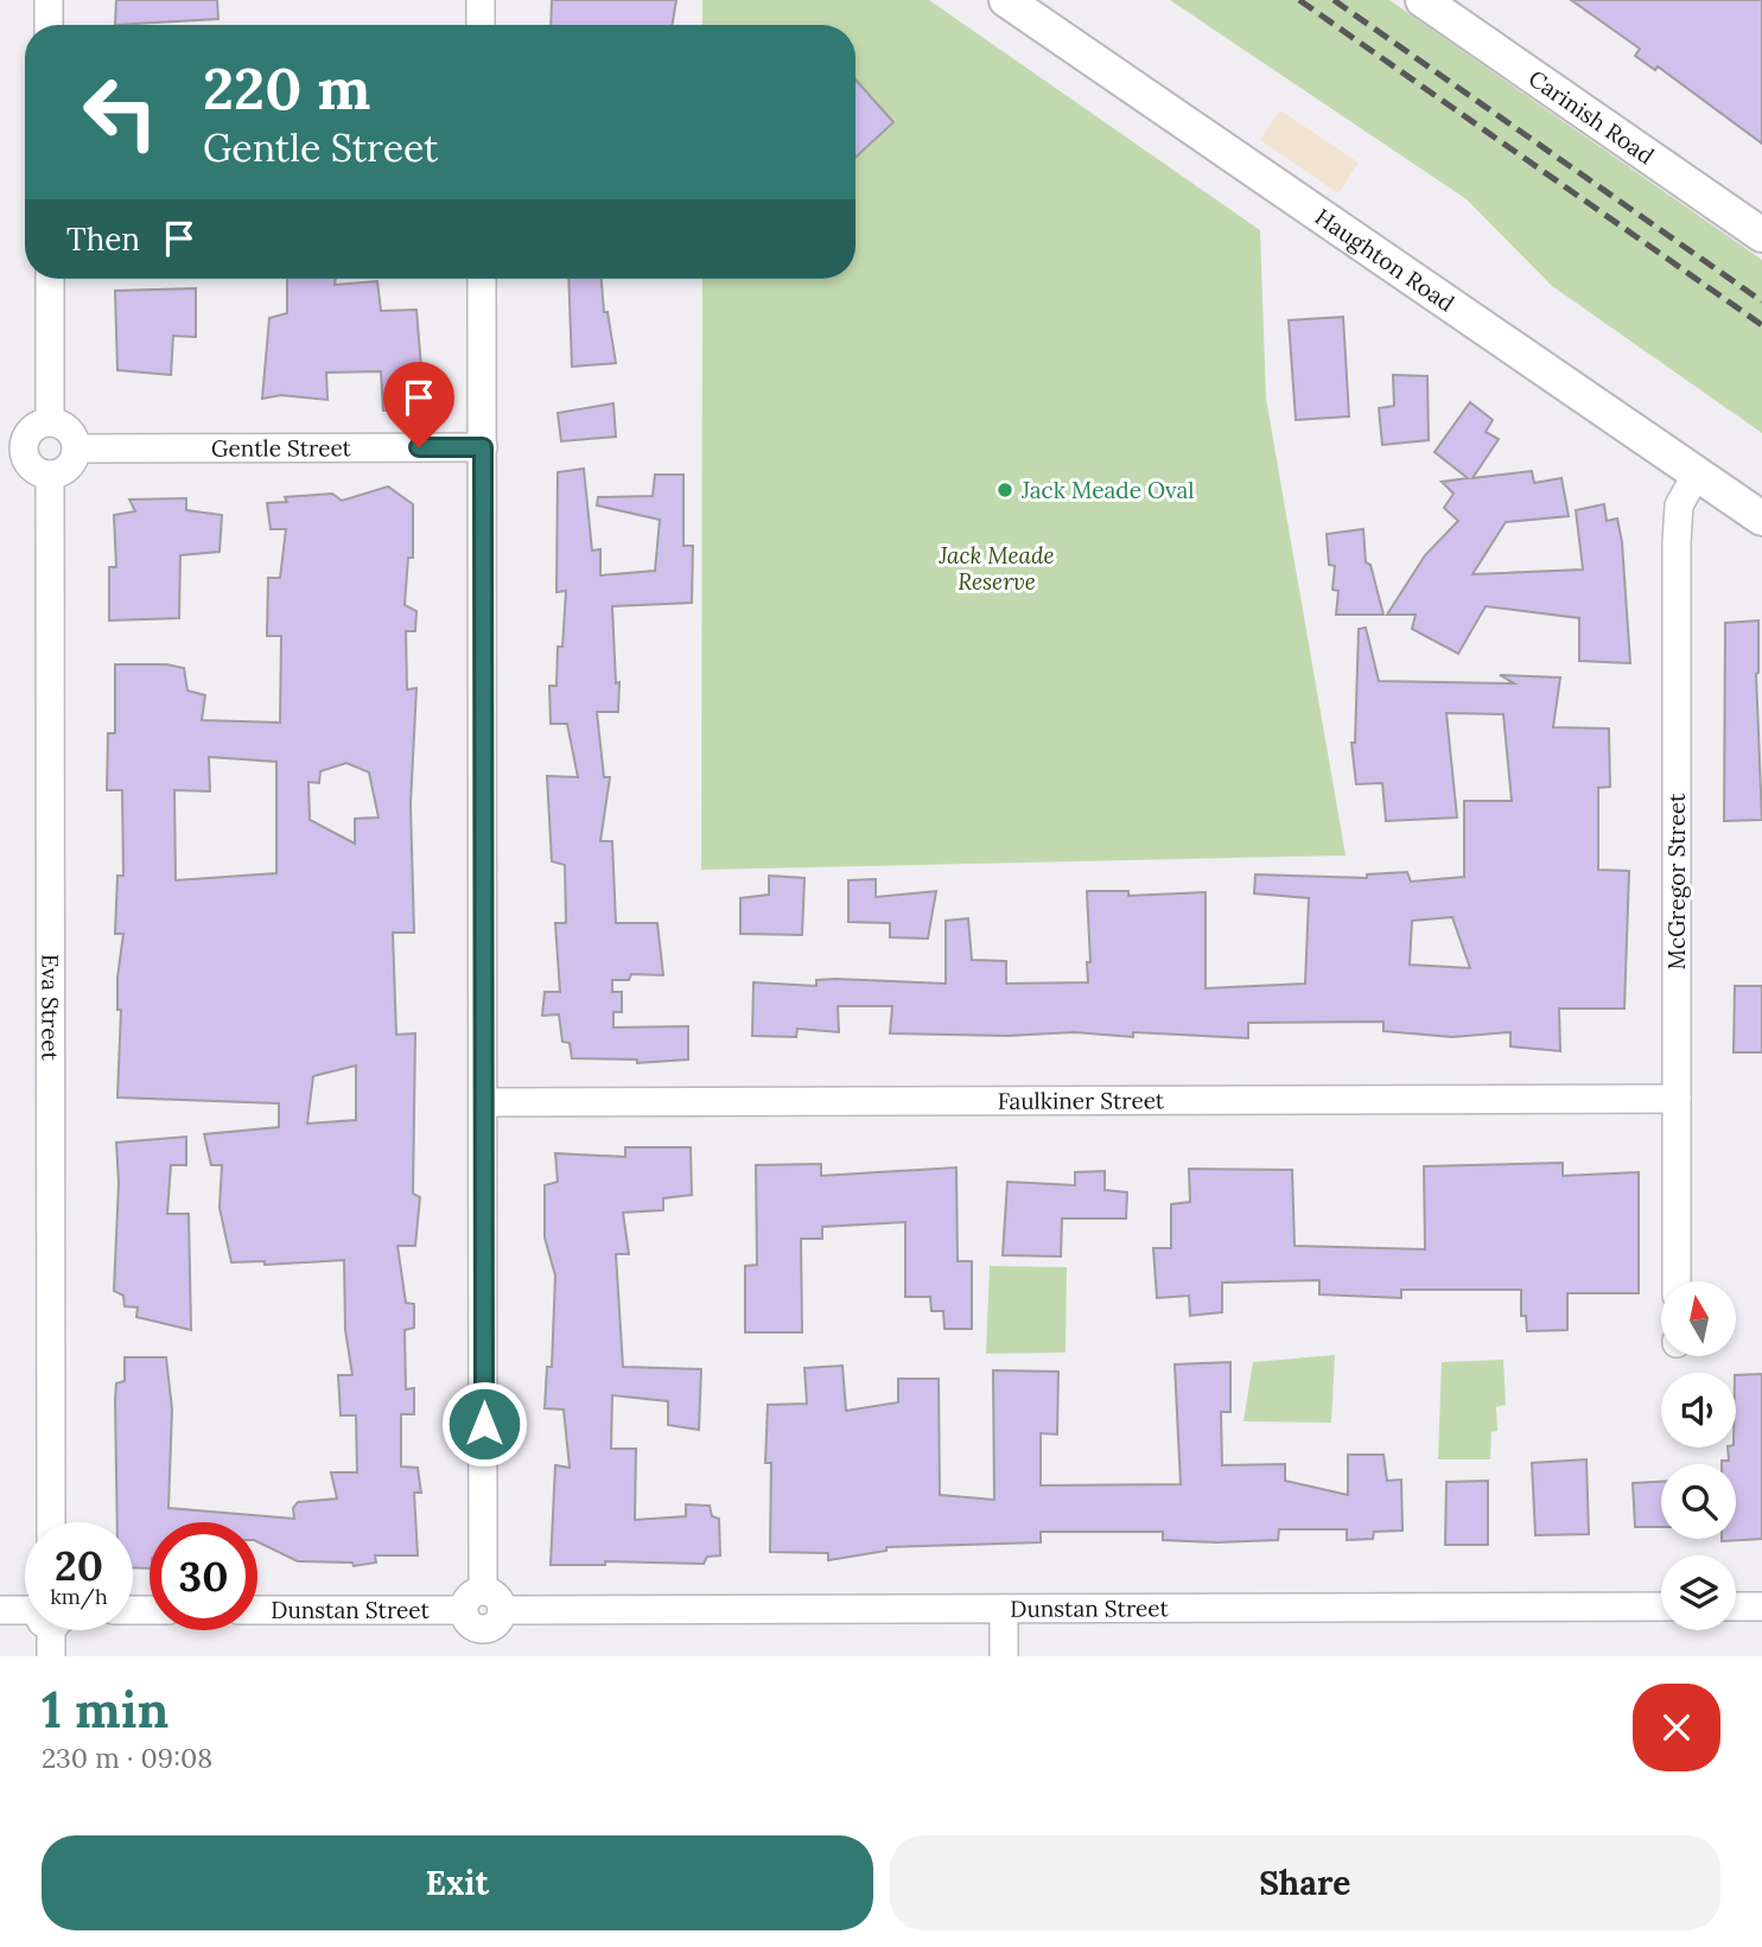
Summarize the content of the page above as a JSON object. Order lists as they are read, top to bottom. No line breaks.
{"streets":{"street":["Carinish Road","Haughton Road","Gentle Street","McGregor Street","Eva Street","Faulkiner Street","Dunstan Street"]},"crossings":[["Haughton Road","McGregor Street"],["Gentle Street","Eva Street"],["McGregor Street","Faulkiner Street"]],"parks":["Jack Meade Reserve"],"places":["Jack Meade Oval"],"north":"top","page":{"turn":["220 m","Gentle Street"],"then":"Then","speed":"20 km/h","limit":"30","heading":["1 min","230 m · 09:08"],"buttons":["Exit","Share"]}}
